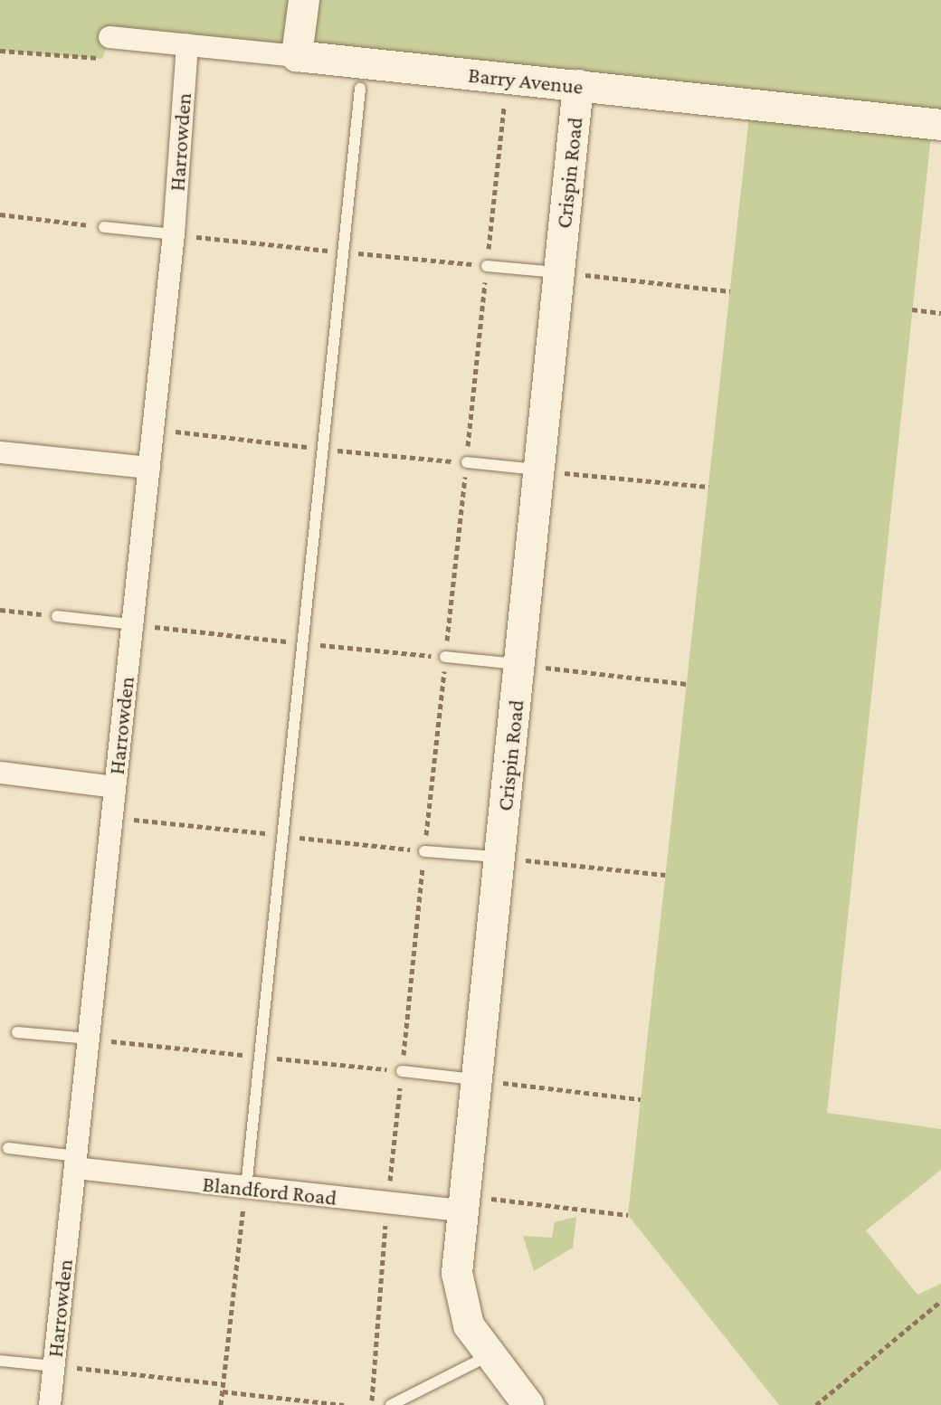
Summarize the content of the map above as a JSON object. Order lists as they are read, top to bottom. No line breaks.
{"streets":{"street":["Barry Avenue","Harrowden","Crispin Road","Blandford Road"]},"crossings":[["Barry Avenue","Harrowden"],["Barry Avenue","Crispin Road"],["Harrowden","Blandford Road"],["Crispin Road","Blandford Road"]]}
